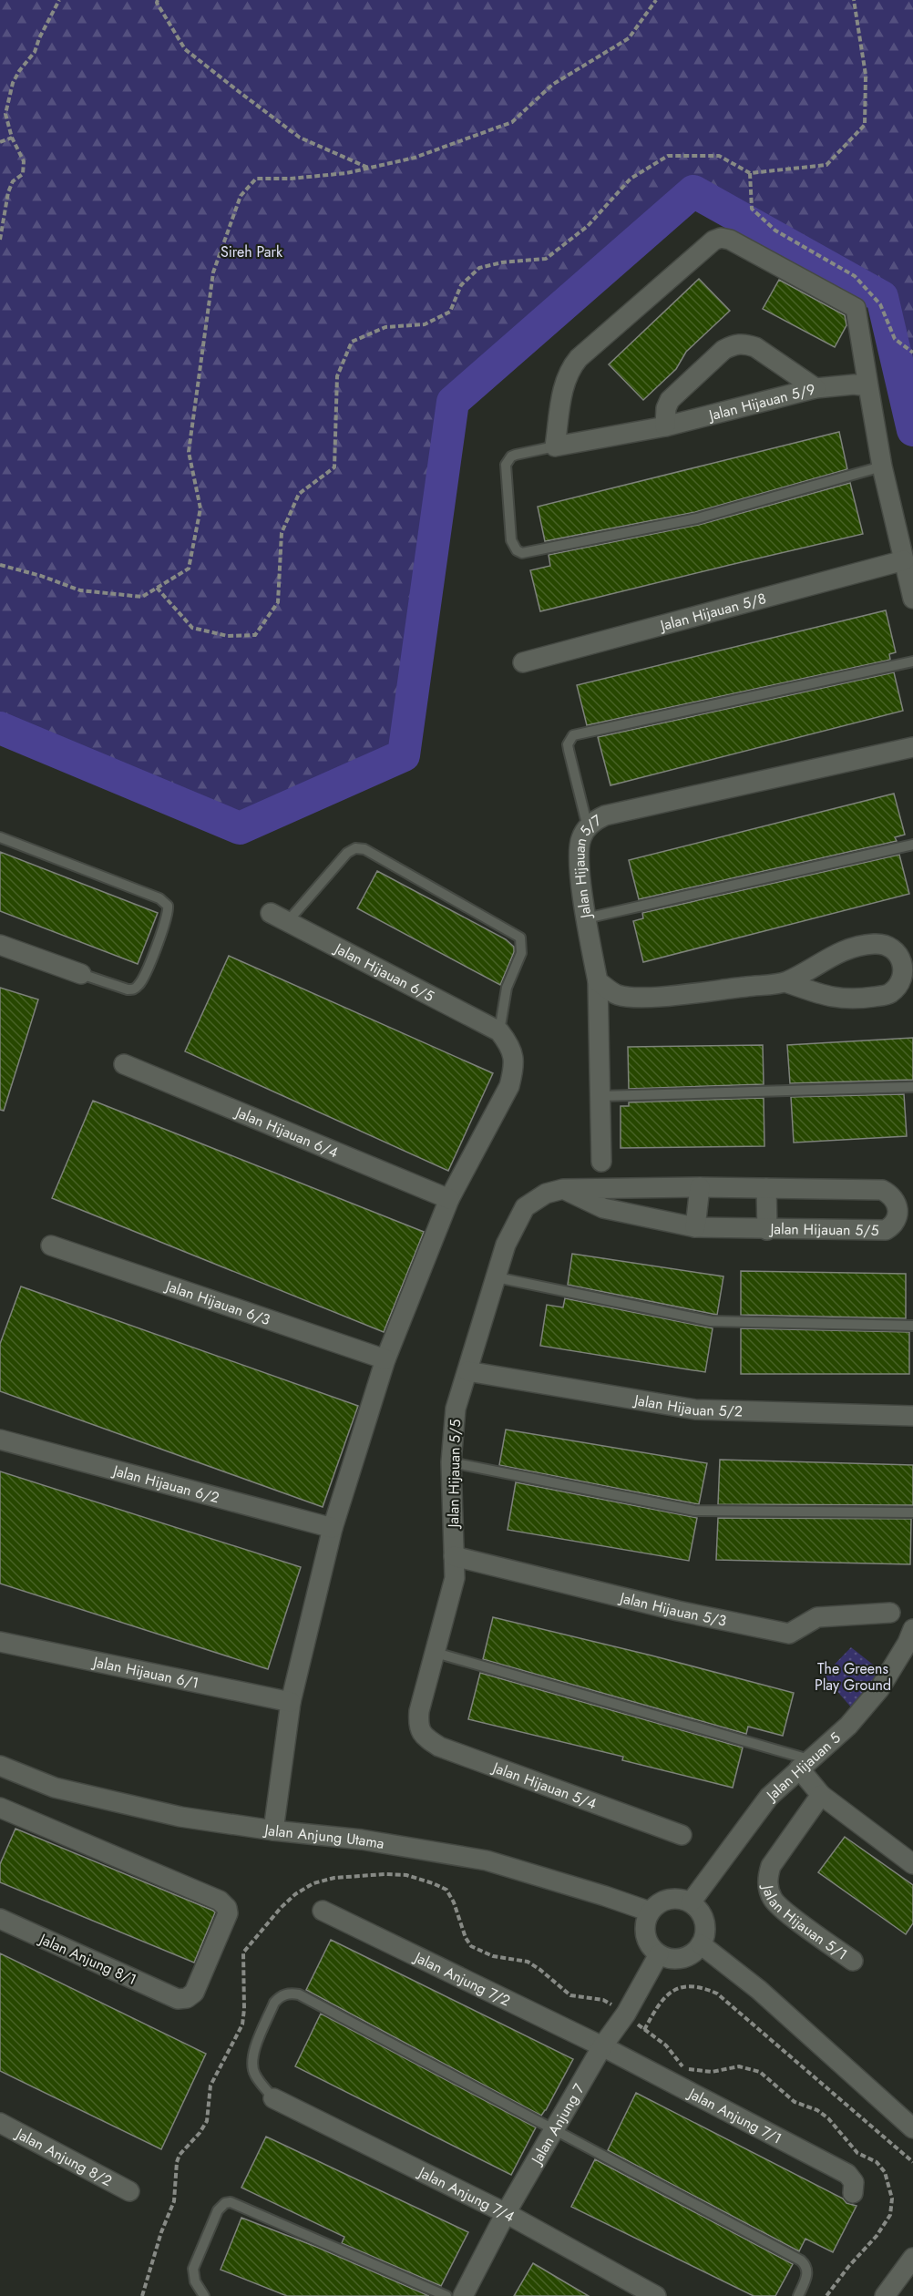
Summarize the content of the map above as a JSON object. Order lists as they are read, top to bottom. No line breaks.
{"streets":{"street":["Jalan Hijauan 5/9","Jalan Hijauan 5/8","Jalan Hijauan 5/7","Jalan Hijauan 6/5","Jalan Hijauan 6/4","Jalan Hijauan 5/5","Jalan Hijauan 6/3","Jalan Hijauan 5/2","Jalan Hijauan 6/2","Jalan Hijauan 5/3","Jalan Hijauan 6/1","Jalan Hijauan 5","Jalan Hijauan 5/4","Jalan Anjung Utama","Jalan Hijauan 5/1","Jalan Anjung 8/1","Jalan Anjung 7/2","Jalan Anjung 7/1","Jalan Anjung 7","Jalan Anjung 8/2","Jalan Anjung 7/4"]},"crossings":[["Jalan Hijauan 5/5","Jalan Hijauan 5/2"],["Jalan Hijauan 5/5","Jalan Hijauan 5/3"],["Jalan Hijauan 5/5","Jalan Hijauan 5/4"],["Jalan Hijauan 5","Jalan Anjung Utama"],["Jalan Hijauan 5","Jalan Anjung 7"],["Jalan Anjung Utama","Jalan Anjung 7"],["Jalan Anjung 7/2","Jalan Anjung 7/1"],["Jalan Anjung 7/2","Jalan Anjung 7"],["Jalan Anjung 7/1","Jalan Anjung 7"],["Jalan Anjung 7","Jalan Anjung 7/4"]],"parks":["Sireh Park","The Greens Play Ground"]}
